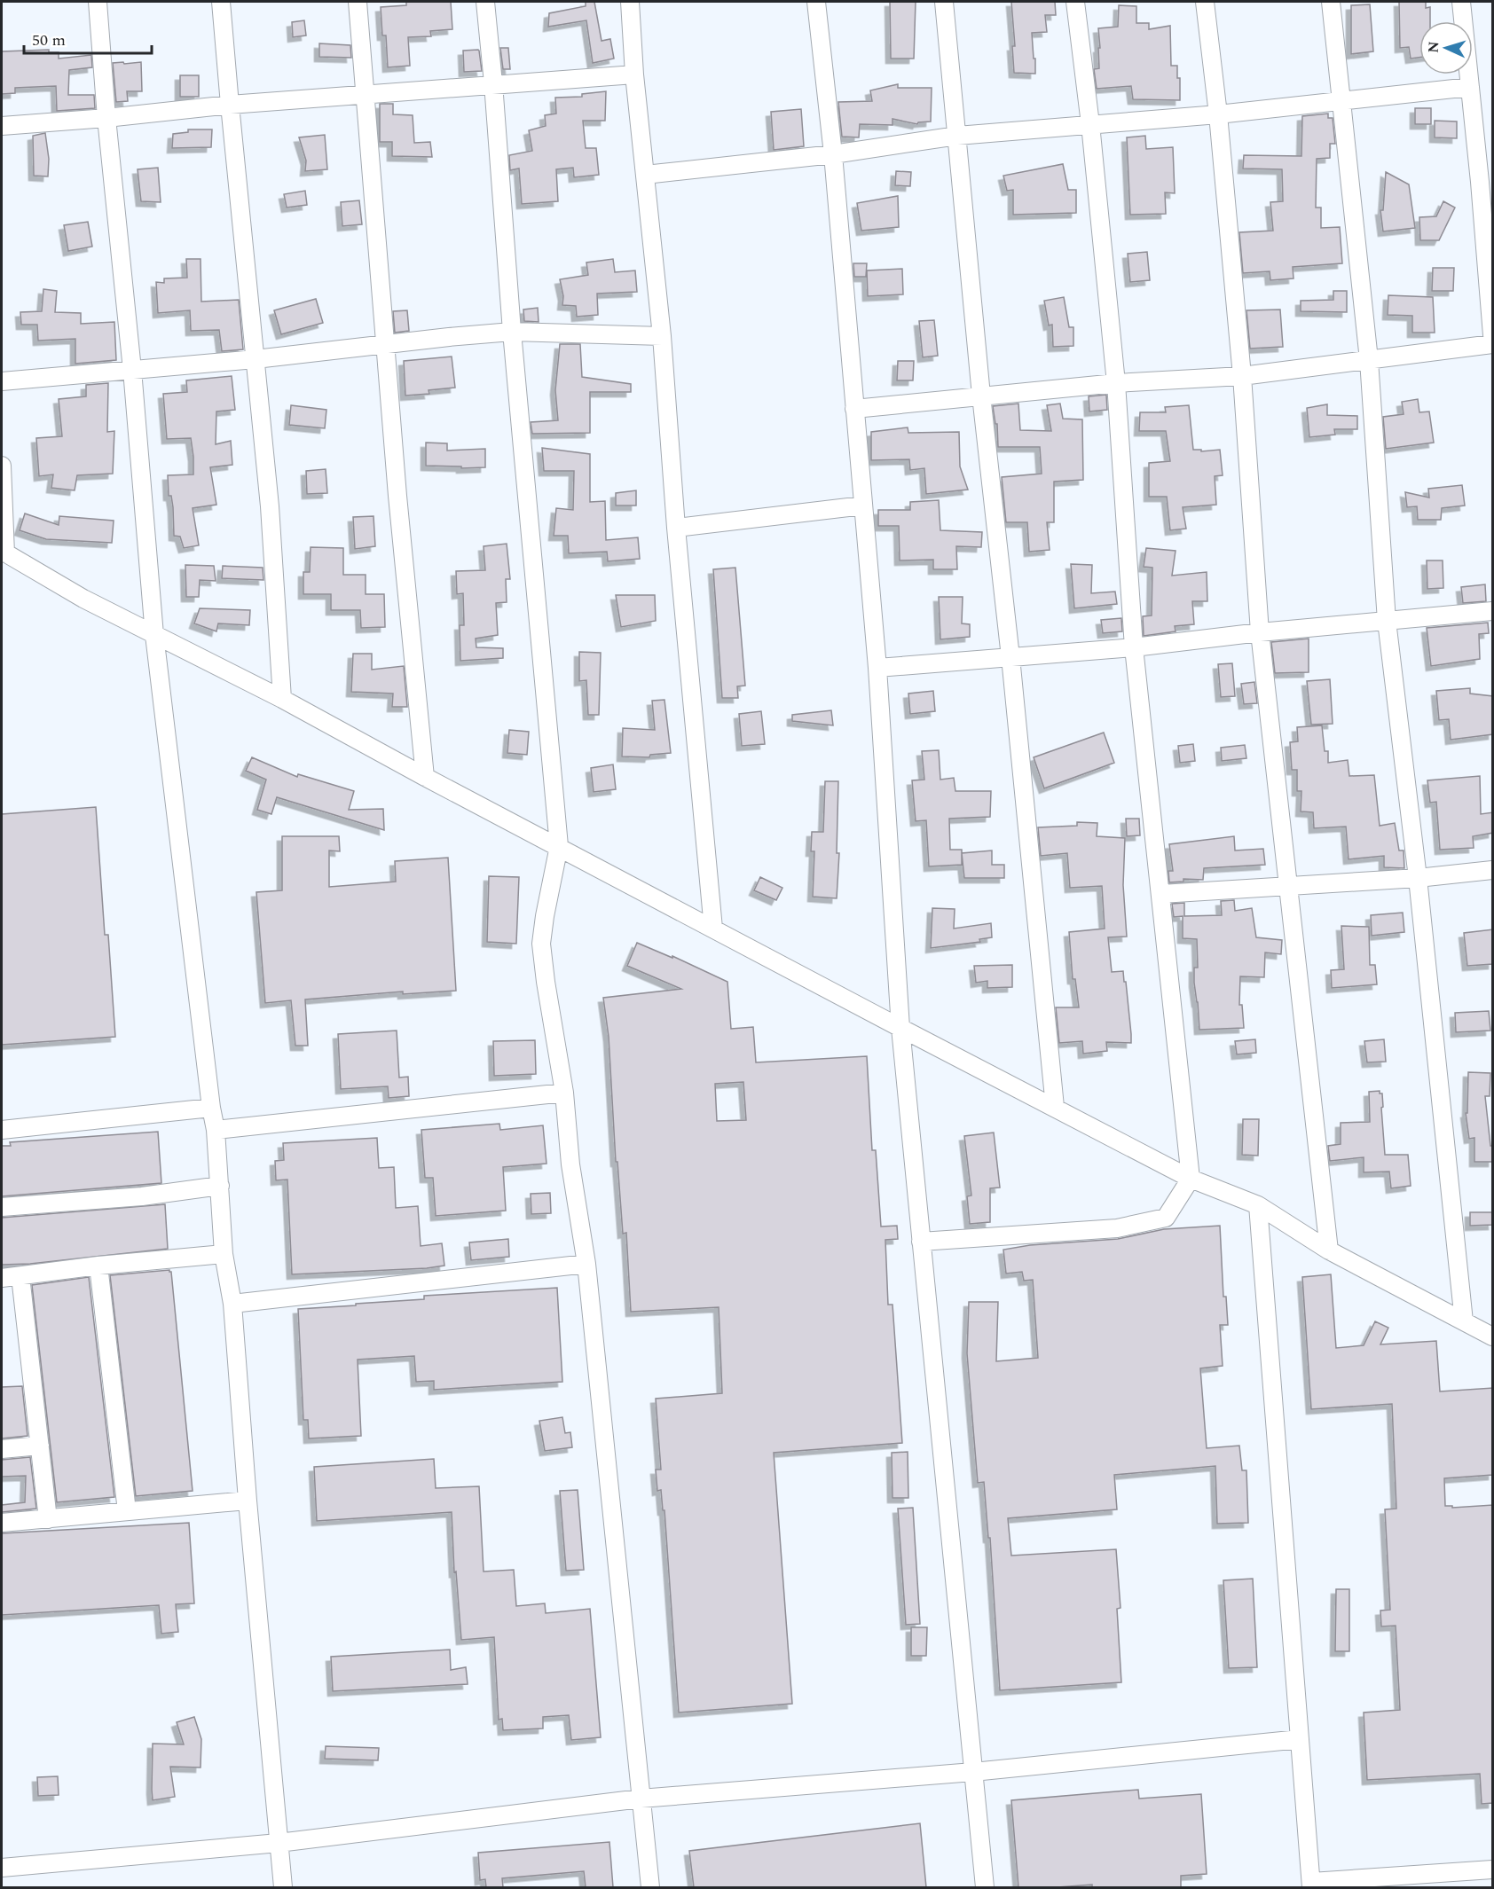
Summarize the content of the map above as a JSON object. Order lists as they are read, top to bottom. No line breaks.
{"scale_bar":"50 m","north":"left"}
